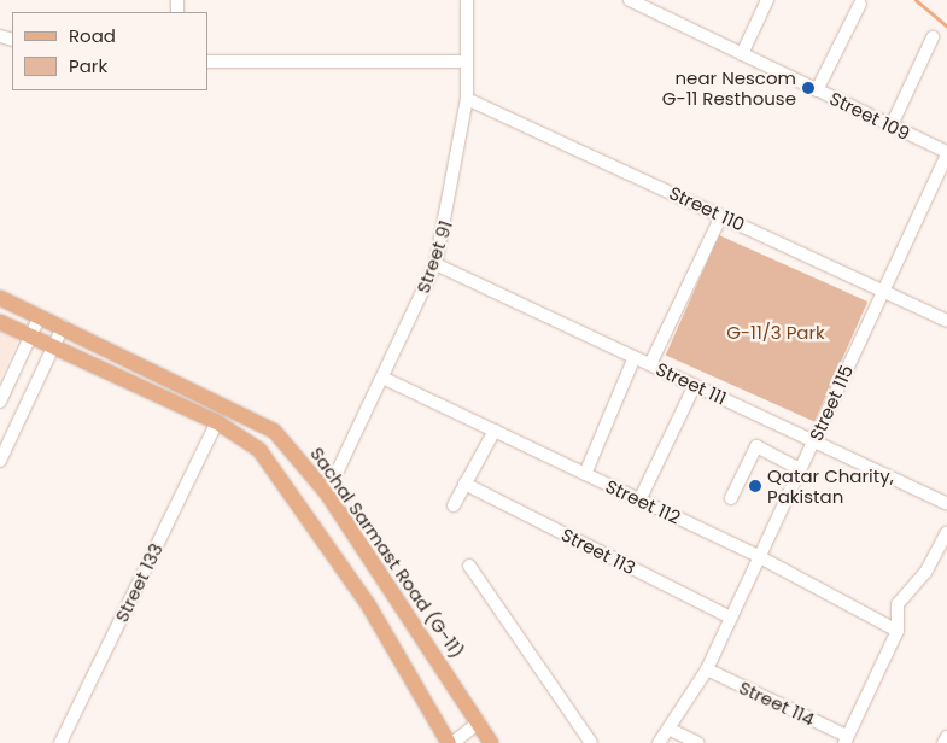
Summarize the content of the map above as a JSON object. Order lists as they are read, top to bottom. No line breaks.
{"streets":{"main road":["Sachal Sarmast Road (G-11)"],"street":["Street 109","Street 110","Street 91","Street 111","Street 115","Street 112","Street 113","Street 133","Street 114"]},"crossings":[["Street 109","Street 115"],["Street 110","Street 91"],["Street 110","Street 115"],["Street 91","Street 111"],["Street 91","Street 112"],["Street 91","Sachal Sarmast Road (G-11)"],["Street 111","Street 115"],["Street 115","Street 112"],["Street 115","Street 113"],["Street 115","Street 114"]],"parks":["G-11/3 Park"],"places":["near Nescom G-11 Resthouse","Qatar Charity, Pakistan"],"legend":["Road","Park"]}
